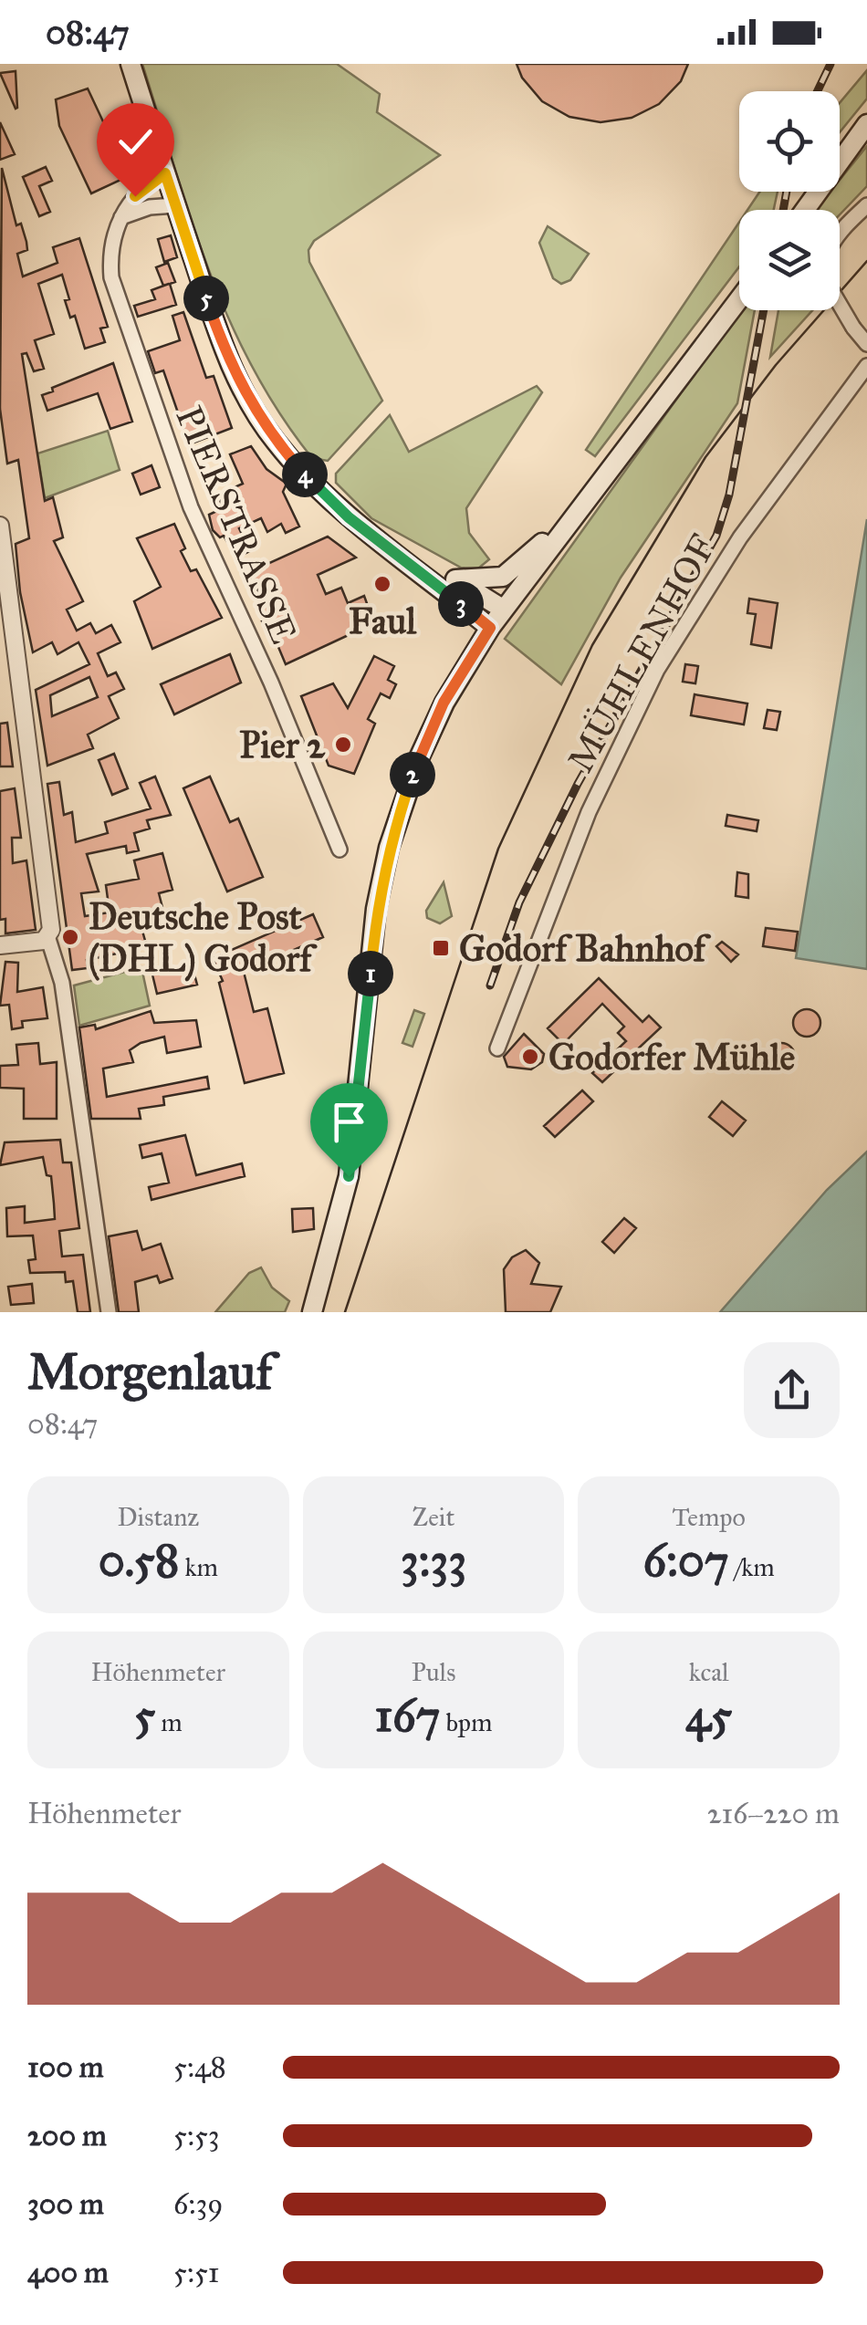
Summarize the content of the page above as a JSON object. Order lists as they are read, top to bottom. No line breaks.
{"streets":{"street":["PIERSTRASSE","MÜHLENHOF"]},"places":{"other":["Faul","Pier 2","Deutsche Post (DHL) Godorf","Godorfer Mühle"],"transit":["Godorf Bahnhof"]},"page":{"status":"08:47","pins":["5","4","3","2","1"],"heading":["Morgenlauf","08:47"],"stats":[["Distanz","0.58 km"],["Zeit","3:33"],["Tempo","6:07 /km"],["Höhenmeter","5 m"],["Puls","167 bpm"],["kcal","45"]],"chart":["Höhenmeter","216–220 m"],"list":[{"name":"100 m","note":"5:48"},{"name":"200 m","note":"5:53"},{"name":"300 m","note":"6:39"},{"name":"400 m","note":"5:51"}]}}
